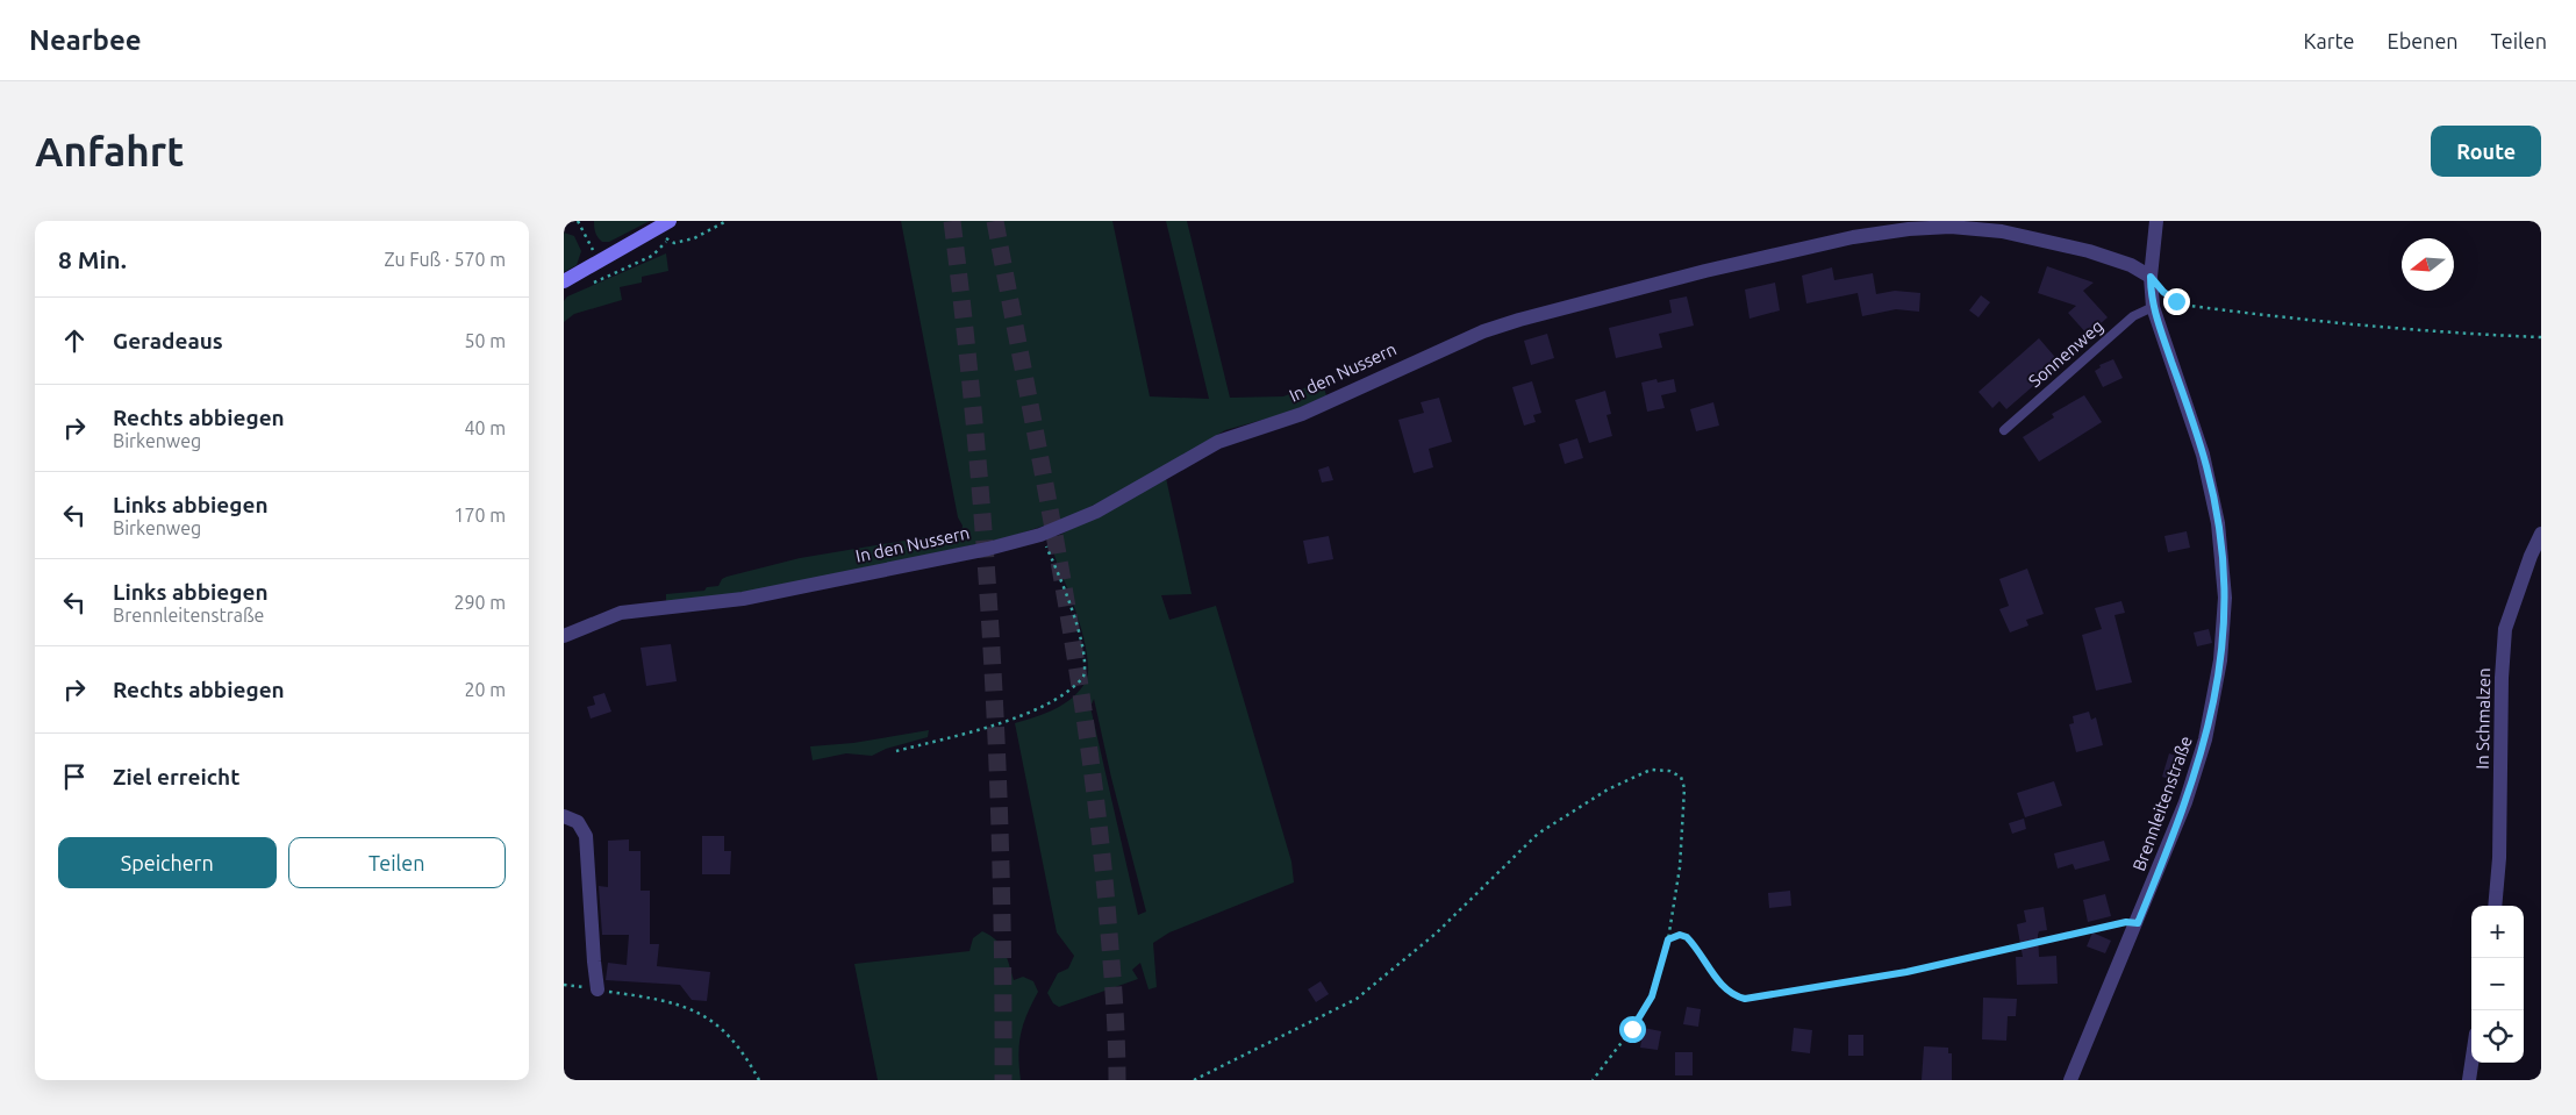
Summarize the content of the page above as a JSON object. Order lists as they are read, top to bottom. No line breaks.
{"streets":{"street":["In den Nussern","In Schmalzen","Brennleitenstraße"],"lane":["Sonnenweg"]},"crossings":[["Sonnenweg","Brennleitenstraße"],["In den Nussern","Brennleitenstraße"]],"north":"left","page":{"header":"Nearbee","nav":["Karte","Ebenen","Teilen"],"buttons":["Route",["Speichern","Teilen"]],"title":"Anfahrt","heading":["8 Min.","Zu Fuß · 570 m"],"list":[["Geradeaus","50 m"],["Rechts abbiegen","Birkenweg","40 m"],["Links abbiegen","Birkenweg","170 m"],["Links abbiegen","Brennleitenstraße","290 m"],["Rechts abbiegen","20 m"],"Ziel erreicht"],"map_buttons":["+","−"]}}
